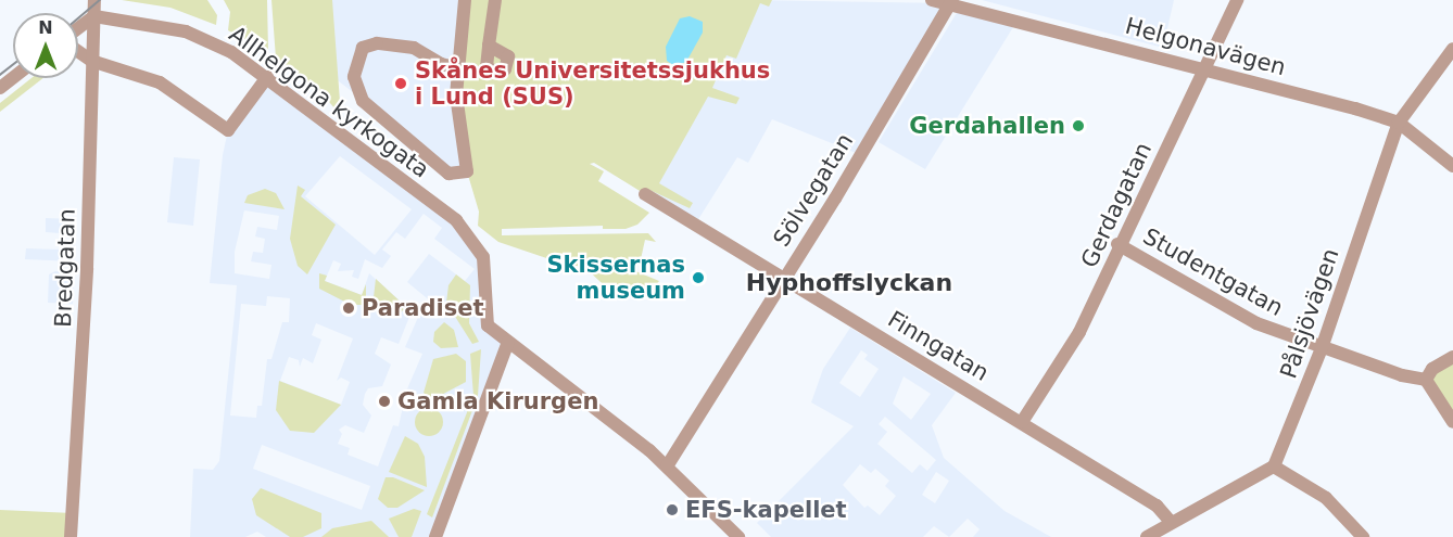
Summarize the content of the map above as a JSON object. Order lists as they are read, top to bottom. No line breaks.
{"streets":{"street":["Helgonavägen","Allhelgona kyrkogata","Sölvegatan","Gerdagatan","Bredgatan","Studentgatan","Pålsjövägen","Finngatan"]},"crossings":[["Helgonavägen","Sölvegatan"],["Helgonavägen","Gerdagatan"],["Helgonavägen","Pålsjövägen"],["Allhelgona kyrkogata","Sölvegatan"],["Allhelgona kyrkogata","Bredgatan"],["Sölvegatan","Finngatan"],["Gerdagatan","Studentgatan"],["Gerdagatan","Finngatan"],["Studentgatan","Pålsjövägen"]],"districts":["Hyphoffslyckan"],"places":["Skånes Universitetssjukhus i Lund (SUS)","Gerdahallen","Skissernas museum","Paradiset","Gamla Kirurgen","EFS-kapellet"],"north":"top"}
